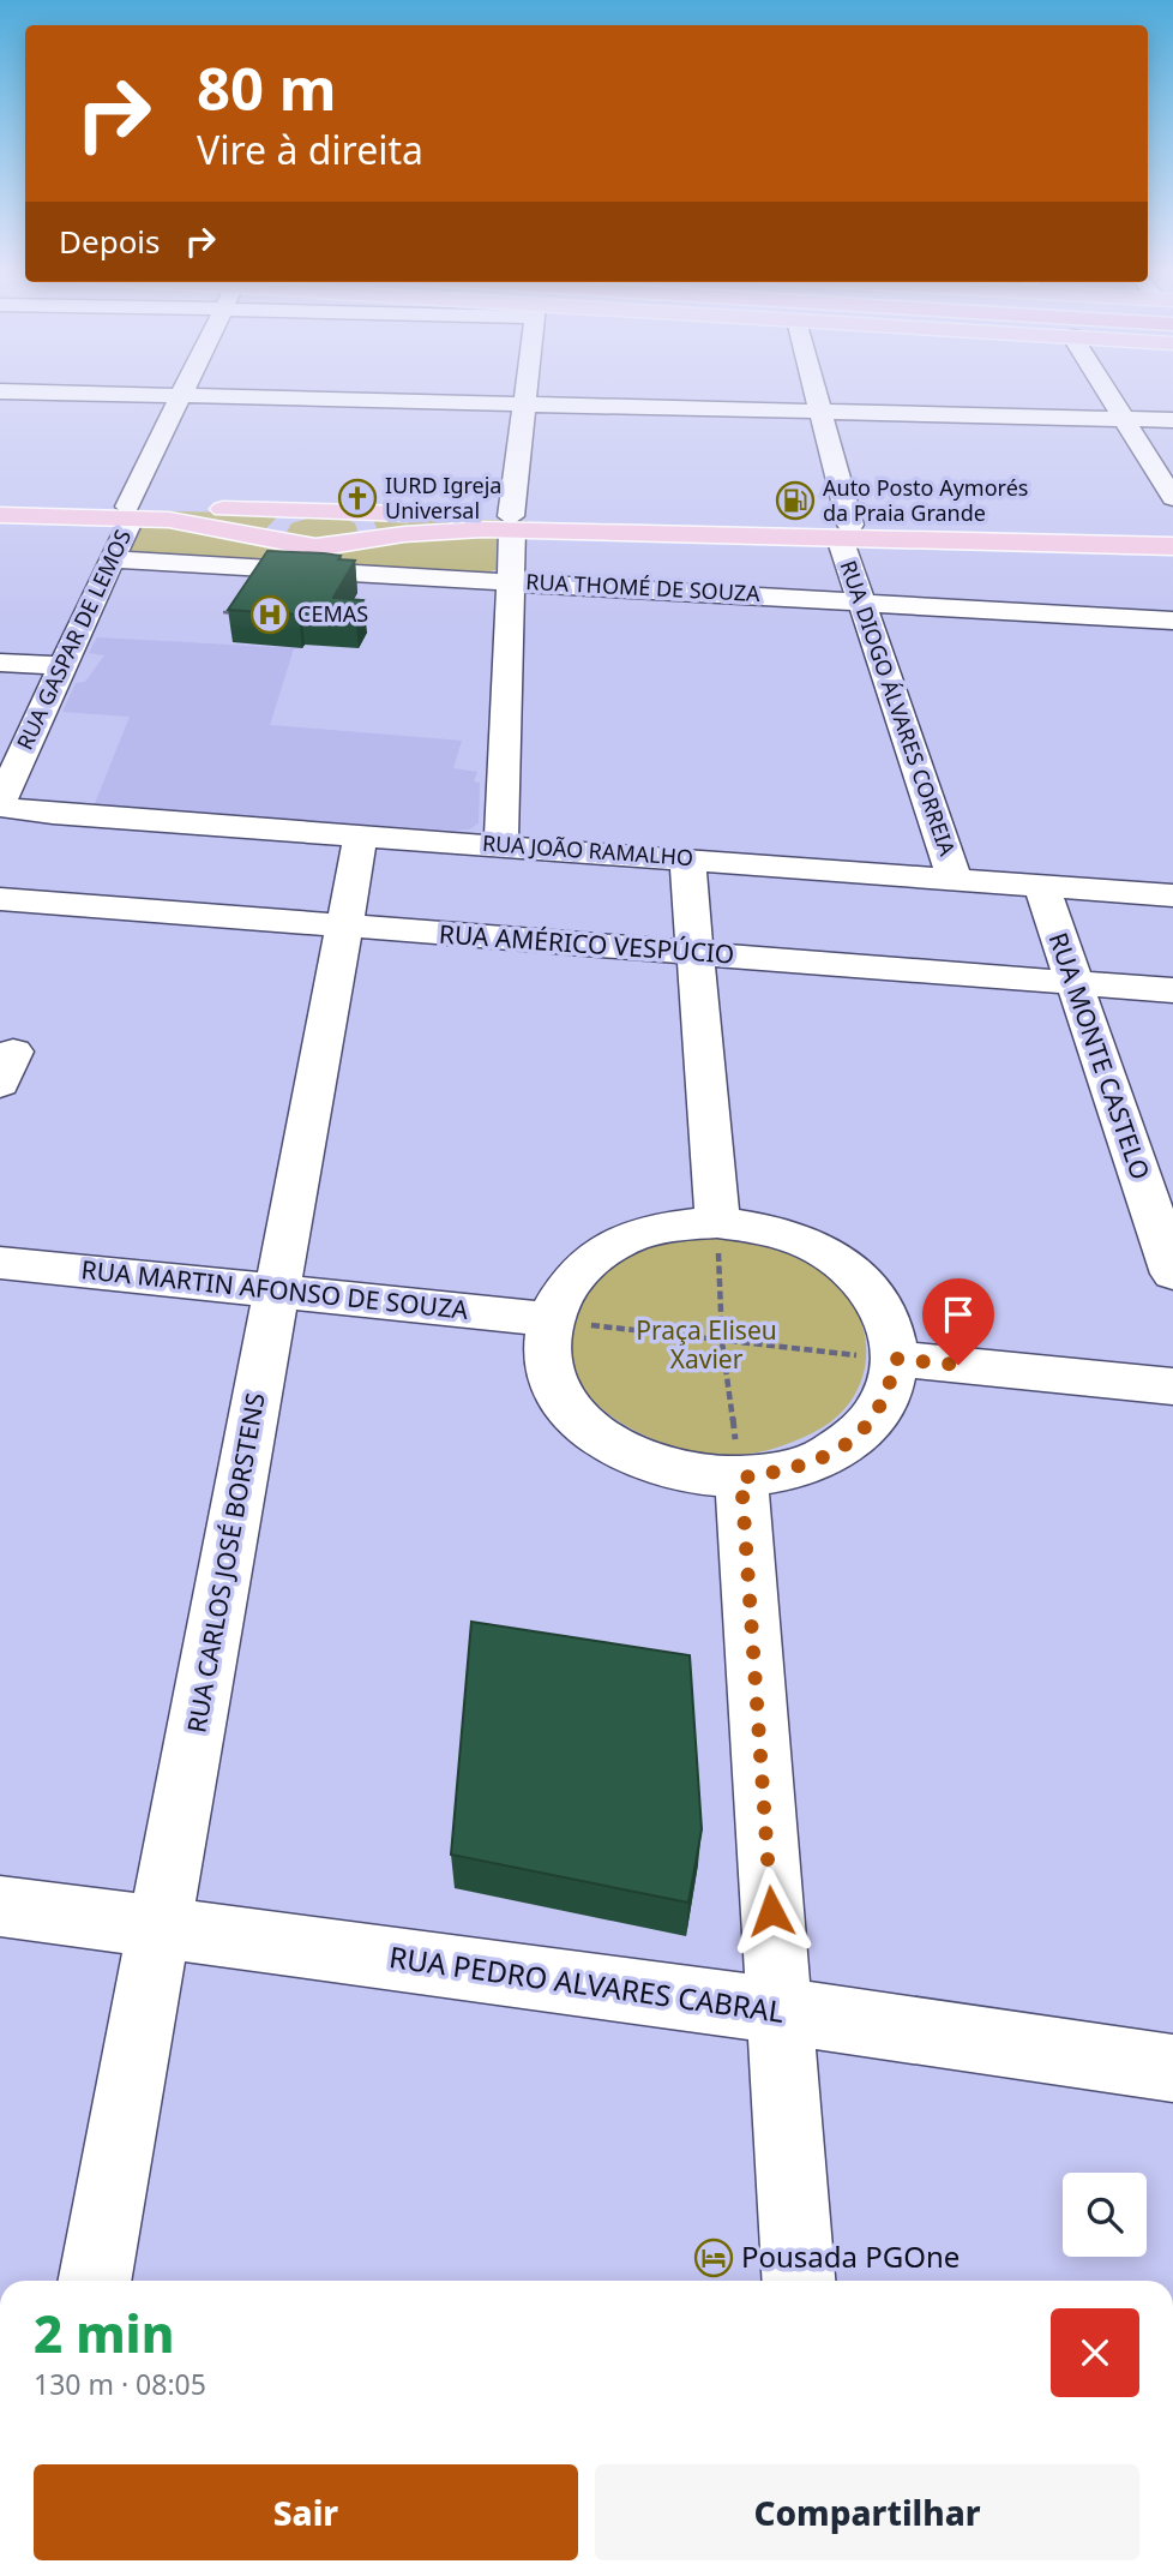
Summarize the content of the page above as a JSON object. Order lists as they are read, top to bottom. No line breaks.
{"streets":{"street":["RUA THOMÉ DE SOUZA","RUA GASPAR DE LEMOS","RUA DIOGO ÁLVARES CORREIA","RUA JOÃO RAMALHO","RUA AMÉRICO VESPÚCIO","RUA MONTE CASTELO","RUA MARTIN AFONSO DE SOUZA","RUA CARLOS JOSÉ BORSTENS","RUA PEDRO ALVARES CABRAL"]},"crossings":[["RUA THOMÉ DE SOUZA","RUA GASPAR DE LEMOS"],["RUA THOMÉ DE SOUZA","RUA DIOGO ÁLVARES CORREIA"],["RUA GASPAR DE LEMOS","RUA JOÃO RAMALHO"],["RUA DIOGO ÁLVARES CORREIA","RUA JOÃO RAMALHO"],["RUA JOÃO RAMALHO","RUA MONTE CASTELO"],["RUA JOÃO RAMALHO","RUA CARLOS JOSÉ BORSTENS"],["RUA AMÉRICO VESPÚCIO","RUA MONTE CASTELO"],["RUA AMÉRICO VESPÚCIO","RUA CARLOS JOSÉ BORSTENS"],["RUA MARTIN AFONSO DE SOUZA","RUA CARLOS JOSÉ BORSTENS"],["RUA CARLOS JOSÉ BORSTENS","RUA PEDRO ALVARES CABRAL"]],"parks":["Praça Eliseu Xavier"],"places":{"church":["IURD Igreja Universal"],"fuel station":["Auto Posto Aymorés da Praia Grande"],"hospital":["CEMAS"],"hotel":["Pousada PGOne"]},"page":{"turn":["80 m","Vire à direita"],"then":"Depois","heading":["2 min","130 m · 08:05"],"buttons":["Sair","Compartilhar"]}}
